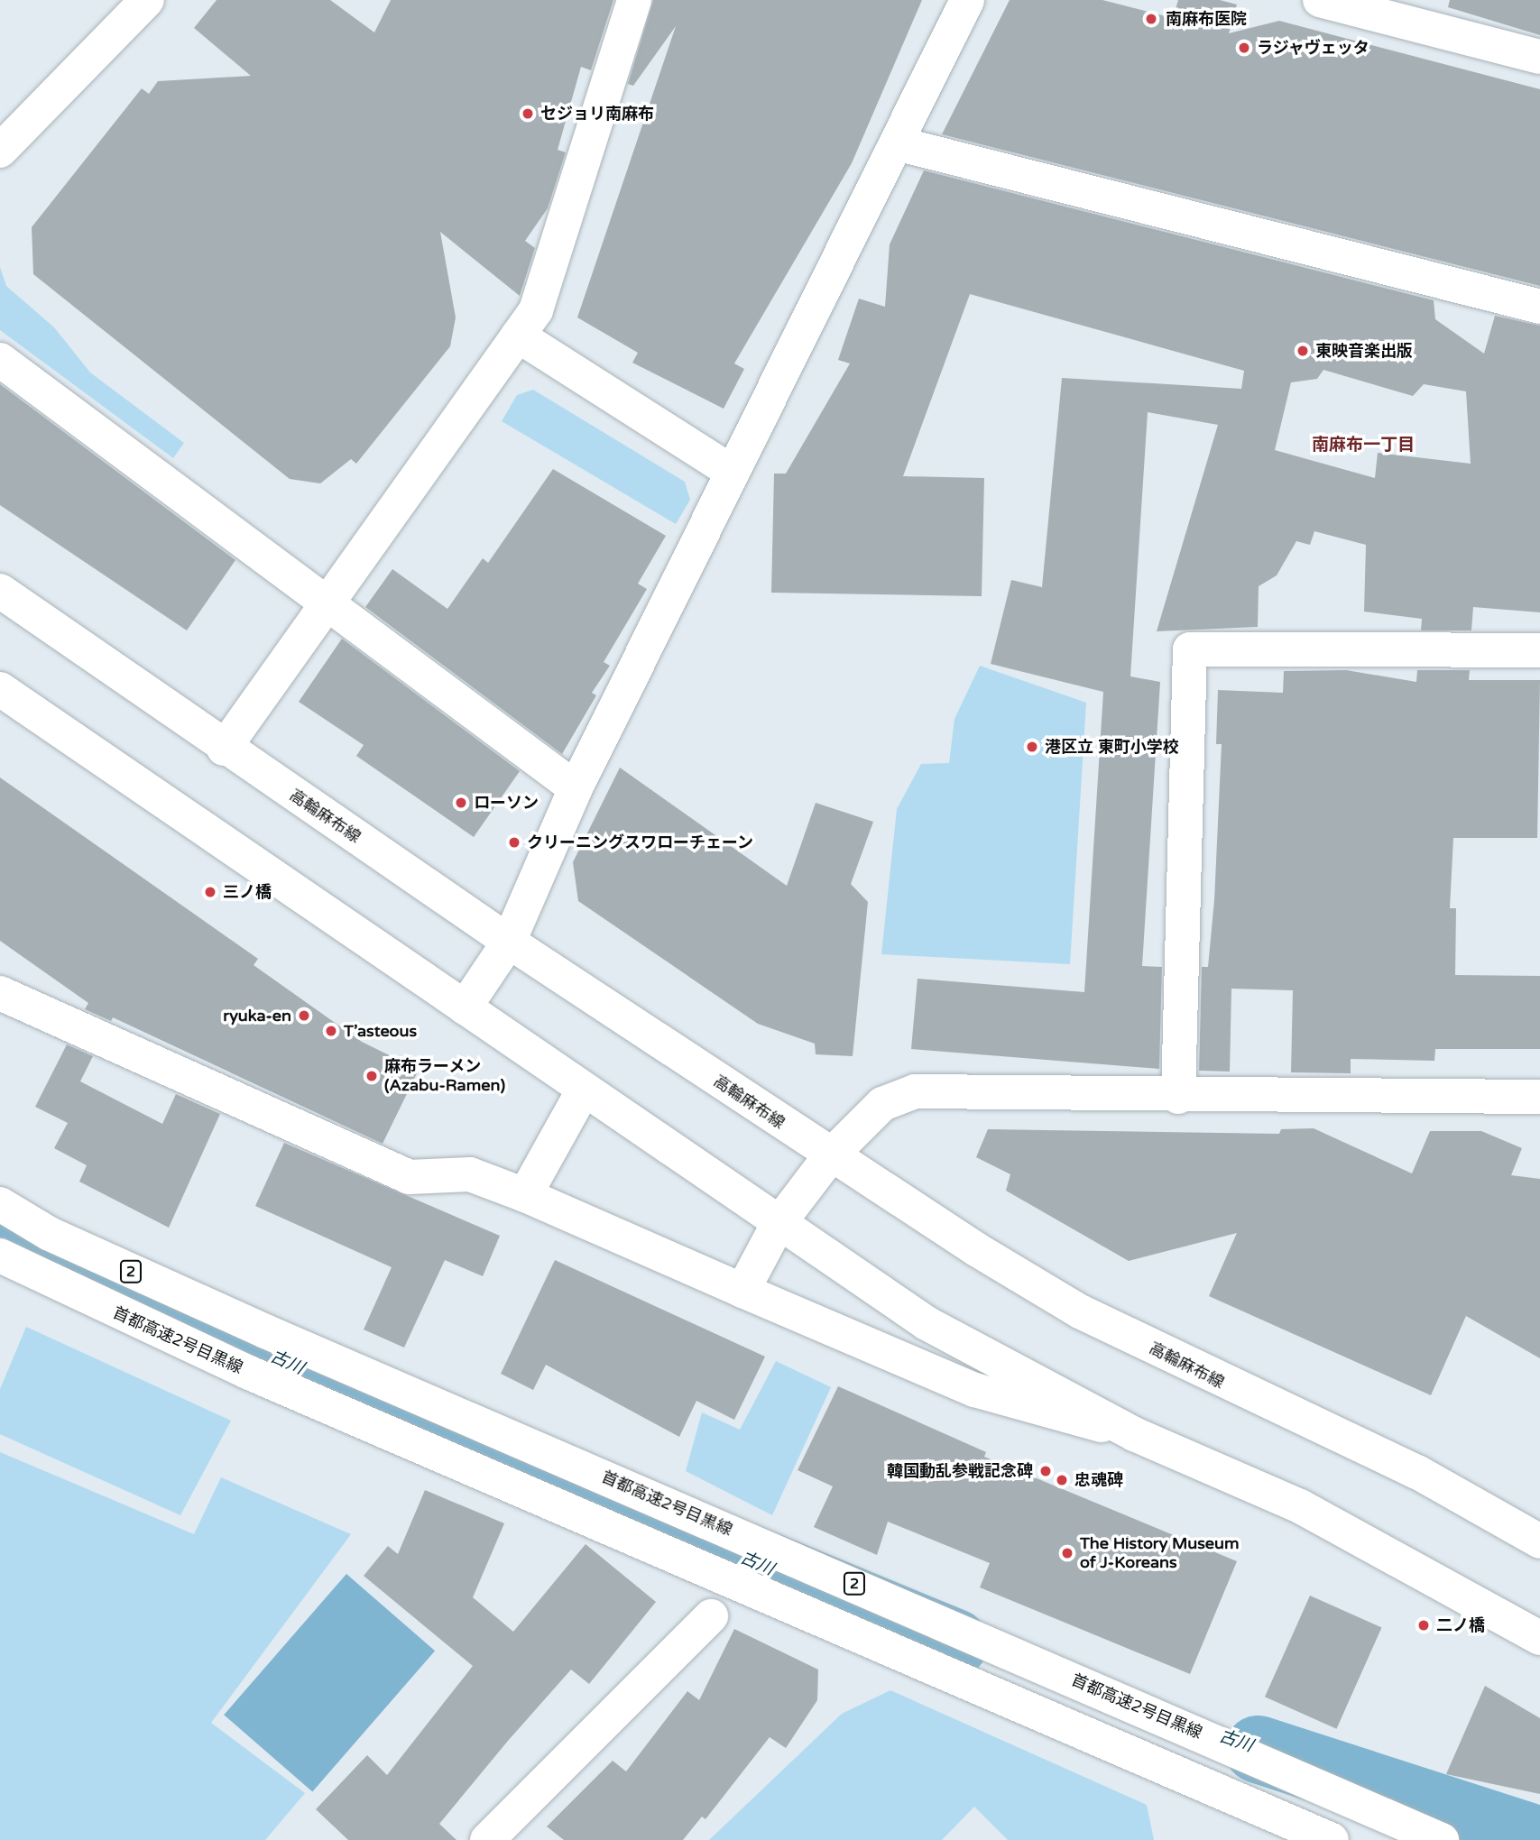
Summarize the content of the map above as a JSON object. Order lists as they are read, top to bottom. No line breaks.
{"streets":{"main road":["高輪麻布線","2","首都高速2号目黒線"]},"districts":["南麻布一丁目"],"water":["古川"],"places":["南麻布医院","ラジャヴェッタ","セジョリ南麻布","東映音楽出版","港区立 東町小学校","ローソン","クリーニングスワローチェーン","三ノ橋","ryuka-en","T’asteous","麻布ラーメン (Azabu-Ramen)","韓国動乱参戦記念碑","忠魂碑","The History Museum of J-Koreans","二ノ橋"]}
